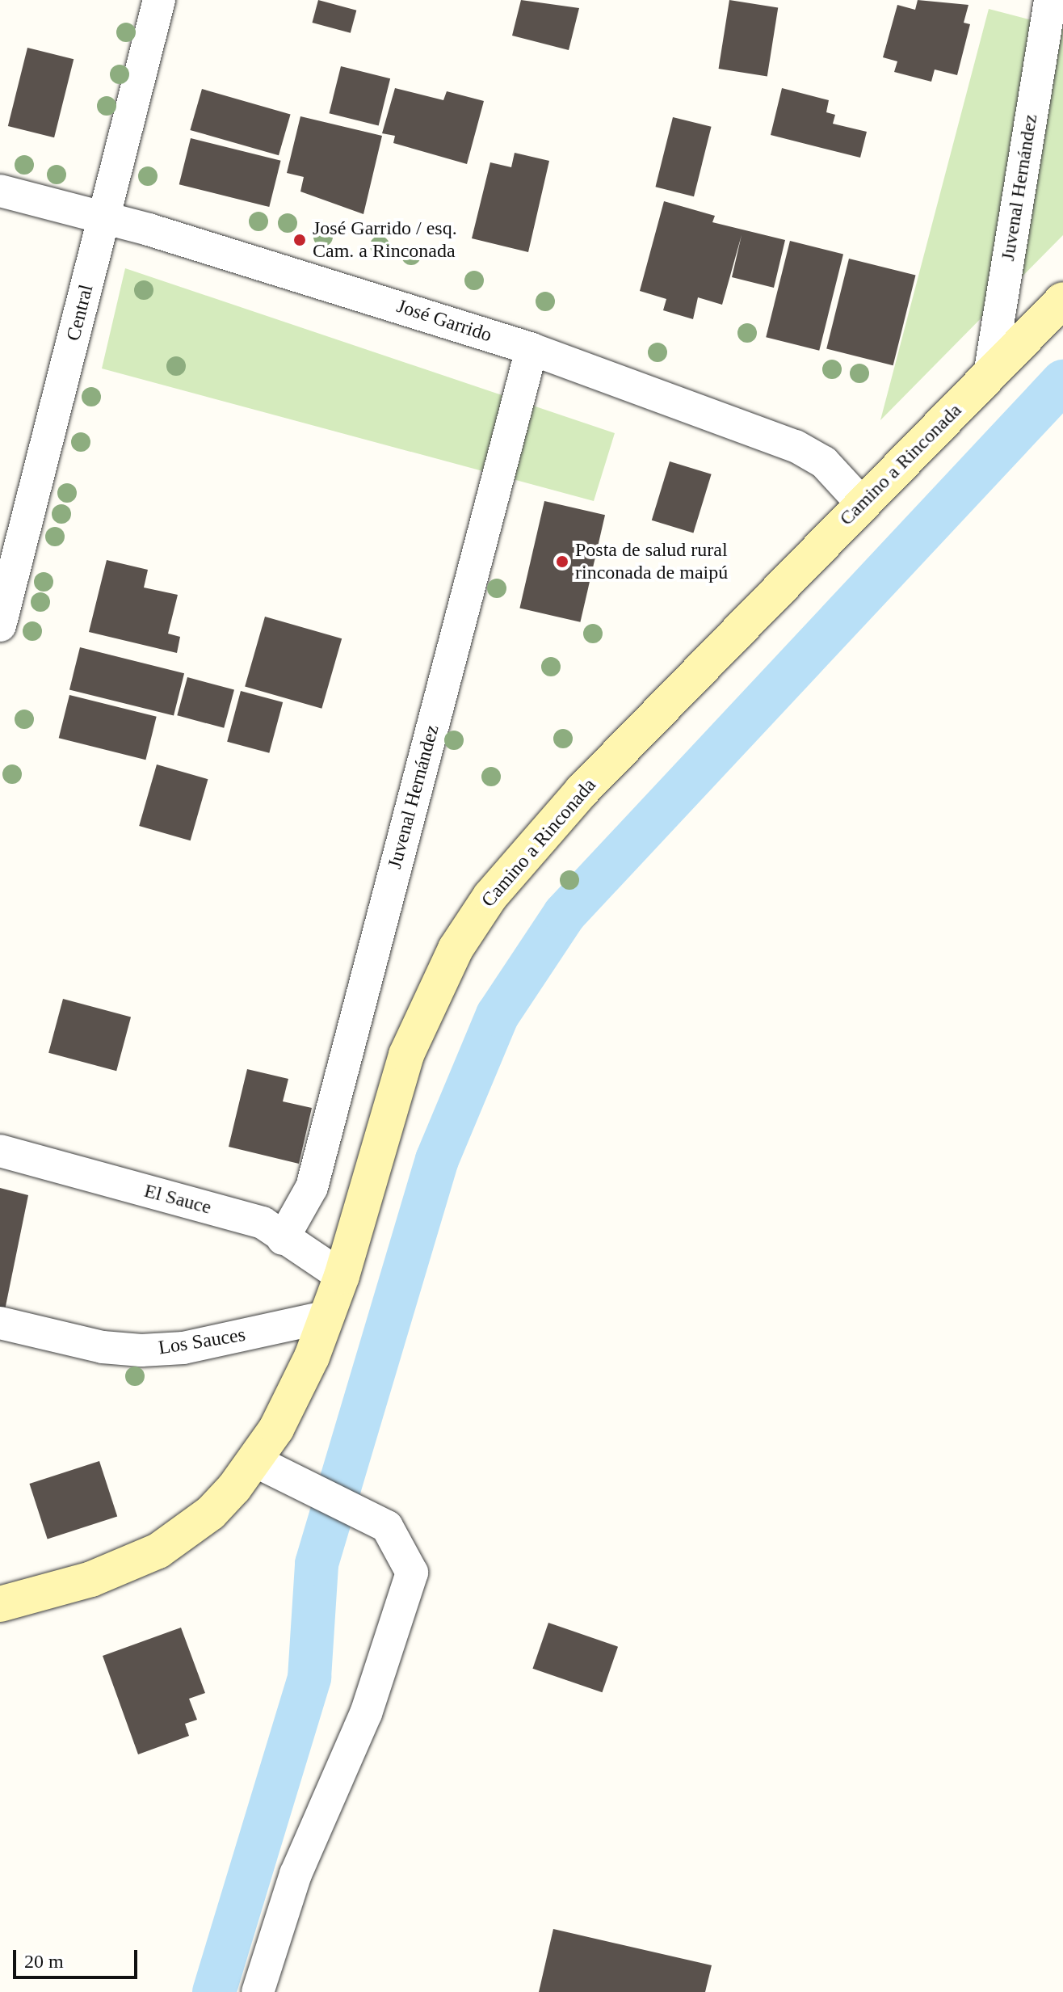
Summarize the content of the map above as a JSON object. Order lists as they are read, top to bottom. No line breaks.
{"streets":{"street":["Juvenal Hernández","Central","José Garrido","Camino a Rinconada","El Sauce","Los Sauces"]},"crossings":[["Juvenal Hernández","José Garrido"],["Juvenal Hernández","Camino a Rinconada"],["Juvenal Hernández","El Sauce"],["Central","José Garrido"],["José Garrido","Camino a Rinconada"],["Camino a Rinconada","El Sauce"],["Camino a Rinconada","Los Sauces"]],"places":["José Garrido / esq. Cam. a Rinconada","Posta de salud rural rinconada de maipú"],"scale_bar":"20 m"}
